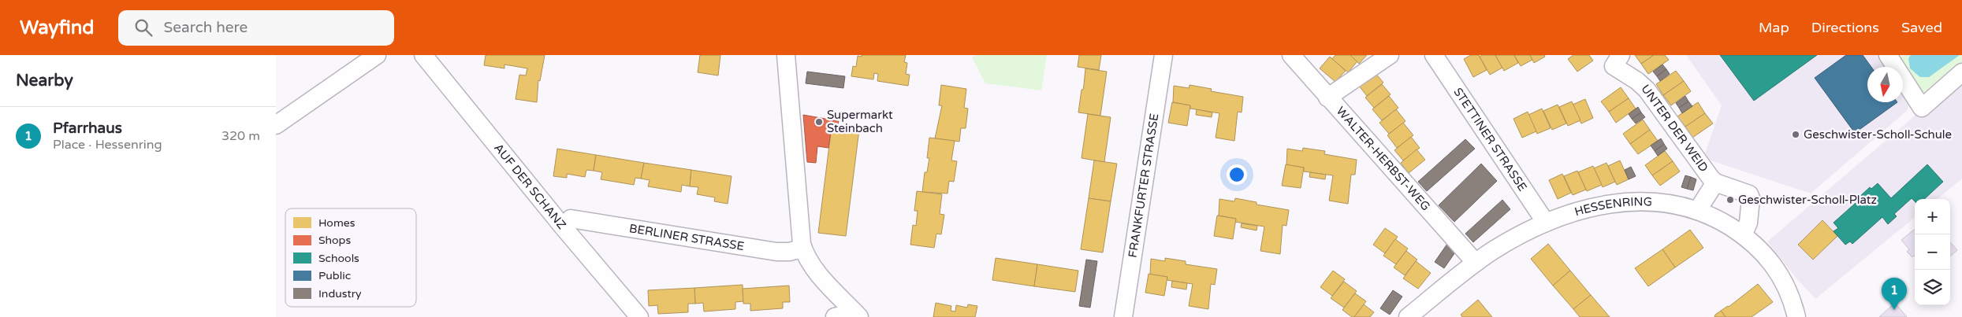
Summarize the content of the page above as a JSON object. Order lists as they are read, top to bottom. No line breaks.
{"streets":{"street":["UNTER DER WEID","STETTINER STRASSE","WALTER-HERBST-WEG","AUF DER SCHANZ","FRANKFURTER STRASSE","HESSENRING","BERLINER STRASSE"]},"crossings":[["UNTER DER WEID","HESSENRING"],["STETTINER STRASSE","HESSENRING"],["WALTER-HERBST-WEG","HESSENRING"]],"places":["Supermarkt Steinbach","Geschwister-Scholl-Schule","Geschwister-Scholl-Platz"],"legend":["Homes","Shops","Schools","Public","Industry"],"north":"bottom","page":{"header":"Wayfind","search":"Search here","nav":["Map","Directions","Saved"],"heading":"Nearby","list":[{"mark":"1","name":"Pfarrhaus","note":"Place · Hessenring","value":"320 m"}],"map_buttons":["+","−"],"pins":"1"}}
